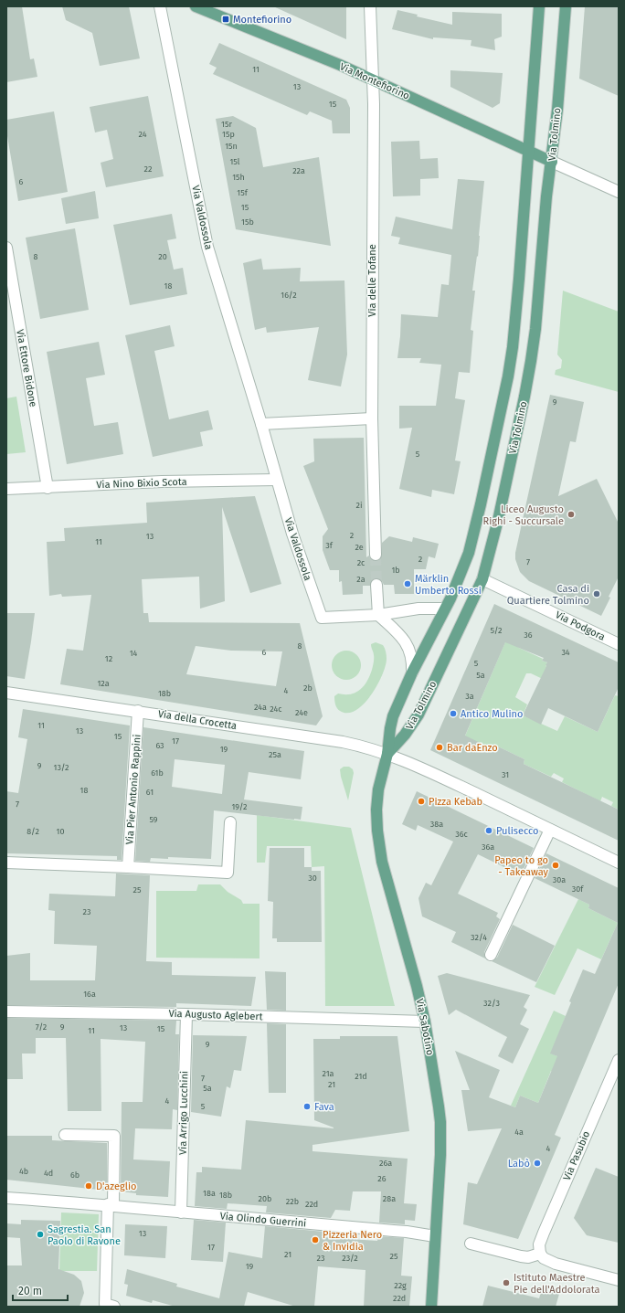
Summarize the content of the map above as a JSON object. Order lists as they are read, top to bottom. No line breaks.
{"streets":{"main road":["Via Montefiorino","Via Tolmino","Via Sabotino"],"street":["Via Valdossola","Via delle Tofane","Via Ettore Bidone","Via Nino Bixio Scota","Via Podgora","Via della Crocetta","Via Pier Antonio Rappini","Via Augusto Aglebert","Via Arrigo Lucchini","Via Pasubio","Via Olindo Guerrini"]},"crossings":[["Via Montefiorino","Via Tolmino"],["Via Montefiorino","Via delle Tofane"],["Via Tolmino","Via Valdossola"],["Via Tolmino","Via Podgora"],["Via Tolmino","Via della Crocetta"],["Via Tolmino","Via Sabotino"],["Via Valdossola","Via Nino Bixio Scota"],["Via Ettore Bidone","Via Nino Bixio Scota"],["Via della Crocetta","Via Pier Antonio Rappini"],["Via della Crocetta","Via Sabotino"],["Via Augusto Aglebert","Via Sabotino"],["Via Augusto Aglebert","Via Arrigo Lucchini"],["Via Sabotino","Via Olindo Guerrini"],["Via Arrigo Lucchini","Via Olindo Guerrini"]],"places":{"transit":["Montefiorino"],"other":["Liceo Augusto Righi - Succursale","Märklin Umberto Rossi","Casa di Quartiere Tolmino","Antico Mulino","Bar daEnzo","Pizza Kebab","Pulisecco","Papeo to go - Takeaway","Fava","Labò","D'azeglio","Sagrestia. San Paolo di Ravone","Pizzeria Nero & Invidia","Istituto Maestre Pie dell'Addolorata"]},"house_numbers":["11","13","15","15r","24","15p","15n","15l","22","22a","15h","6","15f","15","15b","8","20","18","16/2","9","5","2i","2","13","11","3f","2e","2","7","2c","1b","2a","5/2","36","8","6","34","14","12","5","5a","12a","2b","4","18b","3a","24a","24c","24e","11","13","15","17","63","19","25a","9","13/2","61b","31","18","61","7","19/2","59","38a","8/2","10","36c","36a","30","30a","30f","25","23","32/4","16a","32/3","7/2","9","13","15","11","9","21a","21d","7","21","5a","4","5","4a","4","26a","4b","4d","6b","26","18a","18b","20b","28a","22b","22d","13","17","21","25","23","23/2","19","22g","22d"],"scale_bar":"20 m"}
